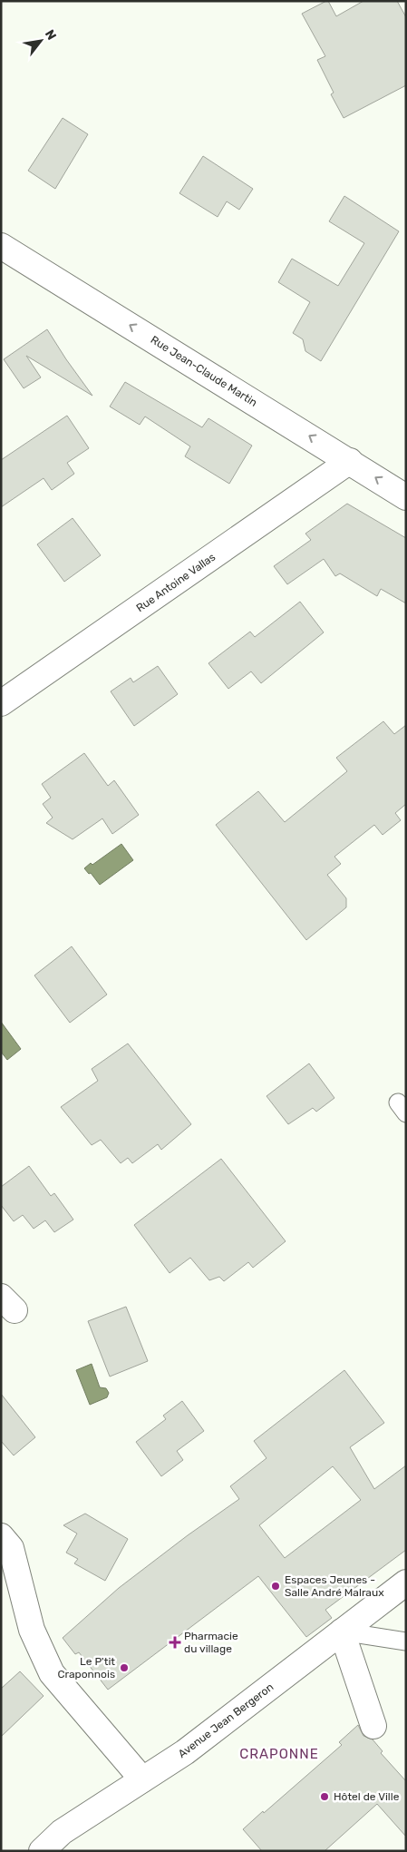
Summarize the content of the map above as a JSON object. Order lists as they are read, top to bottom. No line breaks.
{"streets":{"street":["Rue Jean-Claude Martin","Rue Antoine Vallas","Avenue Jean Bergeron"]},"crossings":[["Rue Jean-Claude Martin","Rue Antoine Vallas"]],"one_way":["Rue Jean-Claude Martin"],"districts":["CRAPONNE"],"places":{"other":["Espaces Jeunes - Salle André Malraux","Le P'tit Craponnois","Hôtel de Ville"],"health":["Pharmacie du village"]},"north":"top right"}
